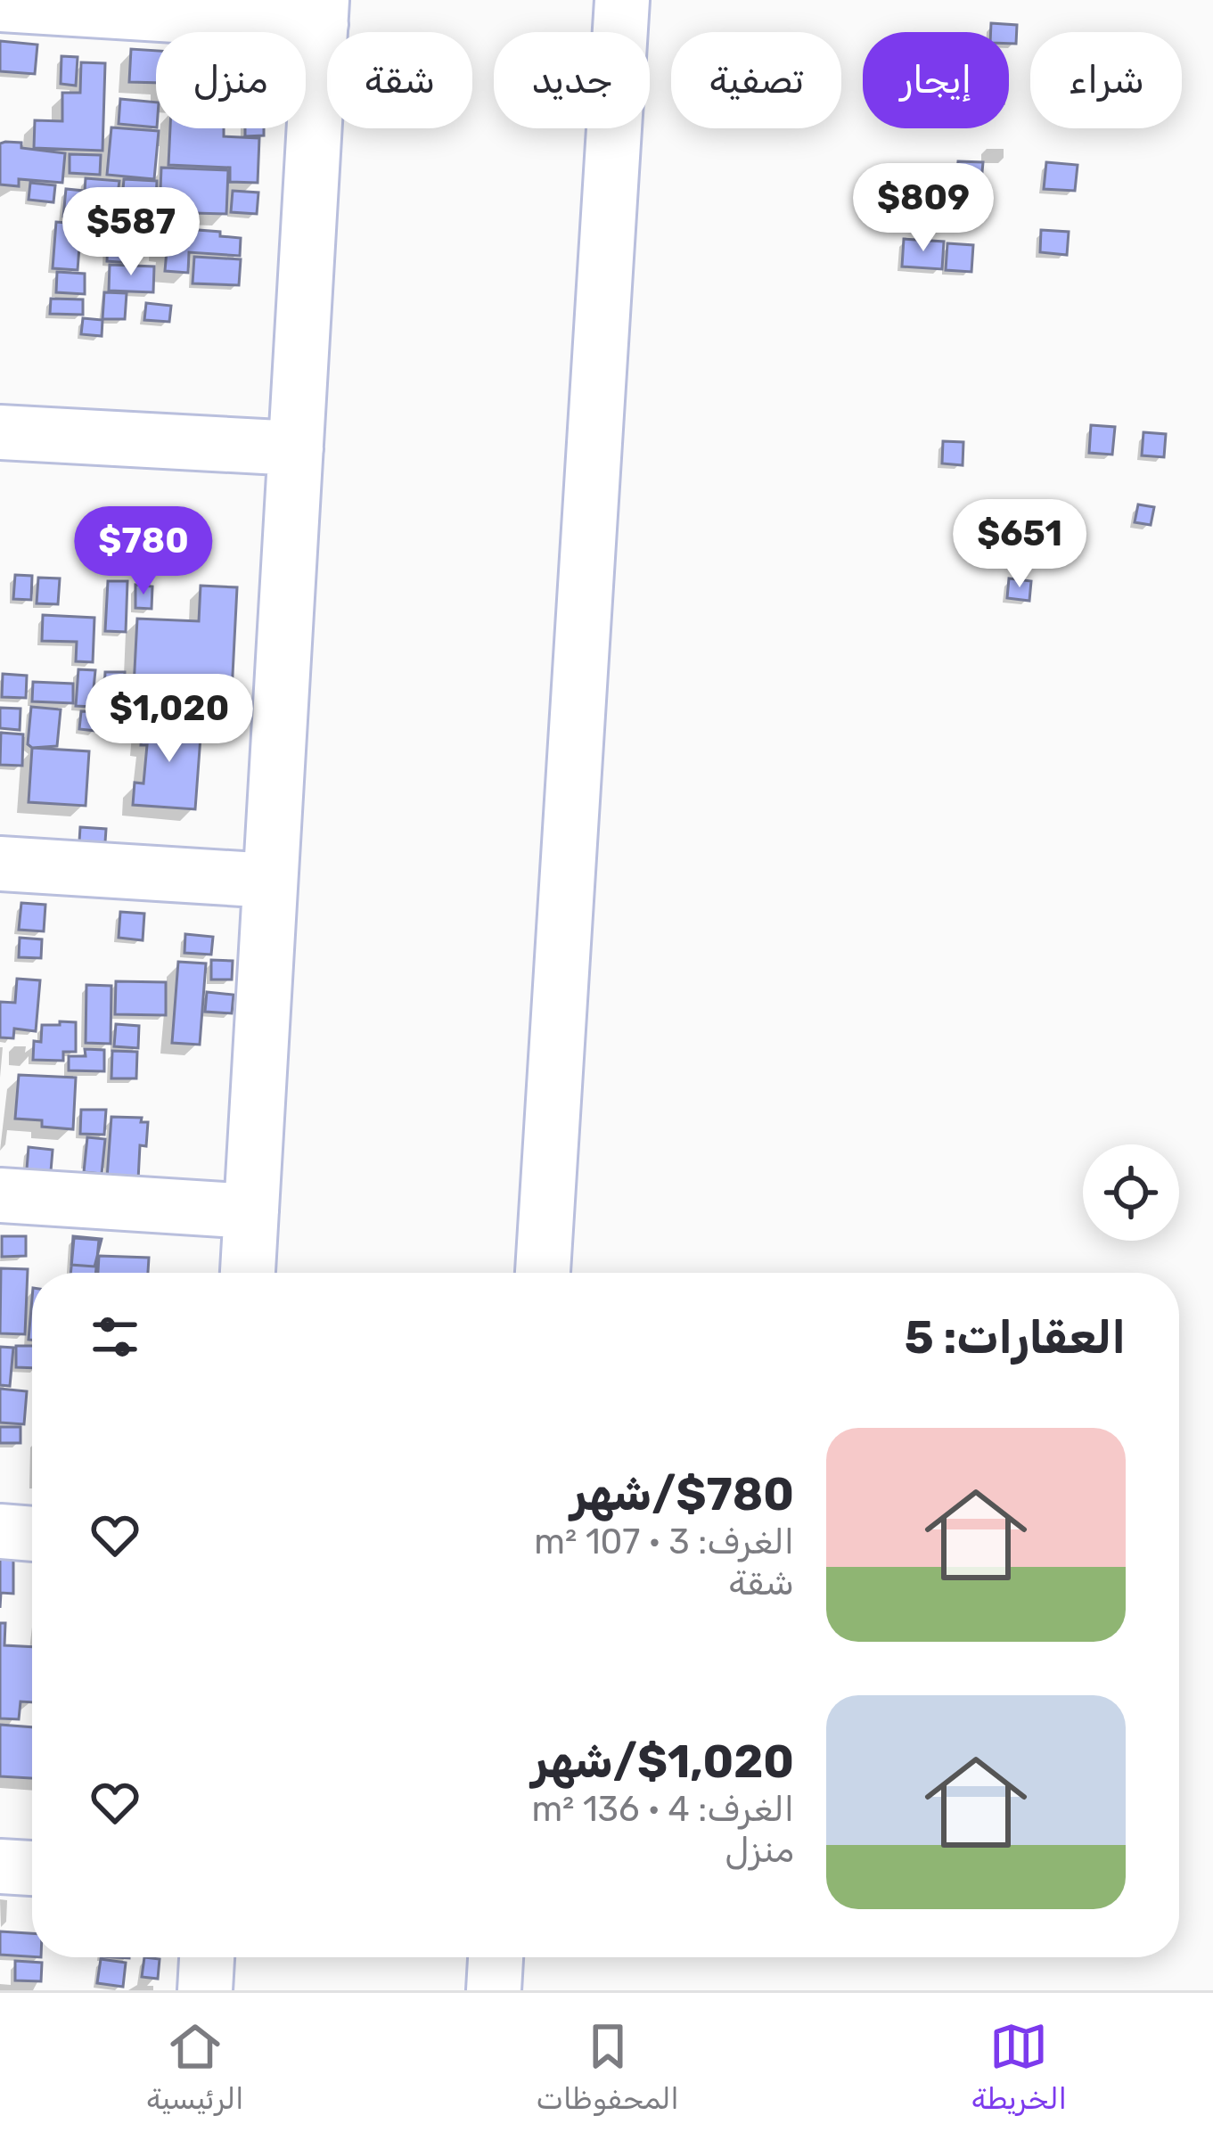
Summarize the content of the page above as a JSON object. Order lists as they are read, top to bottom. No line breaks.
{"page":{"chip":["شراء","إيجار","تصفية","جديد","شقة","منزل"],"price":["$809","$587","$651","$780","$1,020"],"heading":"العقارات: 5","list":[{"name":"$780/شهر","note":"الغرف: 3 · 107 m² · شقة"},{"name":"$1,020/شهر","note":"الغرف: 4 · 136 m² · منزل"}],"tabs":["الخريطة","المحفوظات","الرئيسية"]}}
